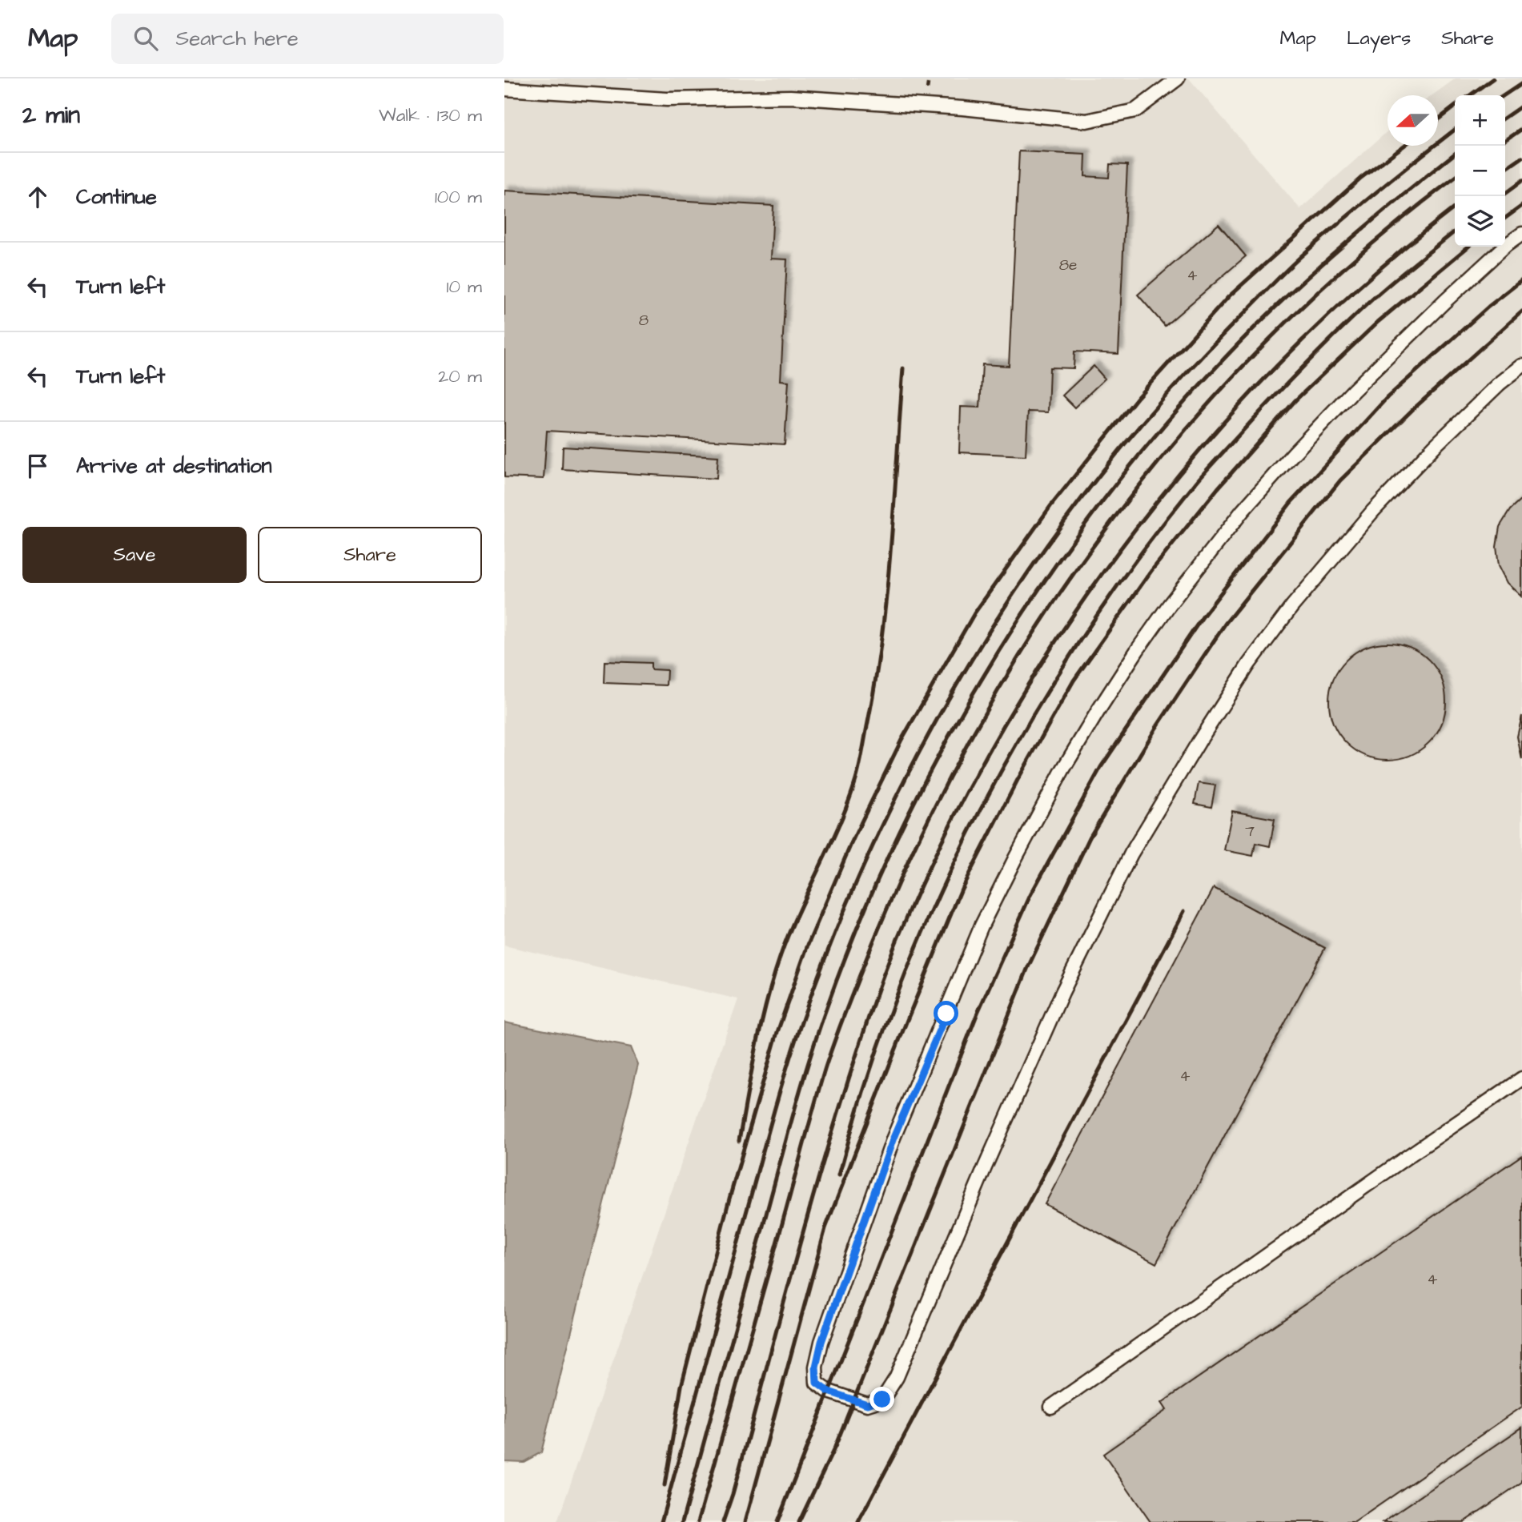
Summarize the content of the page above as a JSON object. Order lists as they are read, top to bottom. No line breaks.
{"house_numbers":["8e","4","8","7","4","4"],"north":"left","page":{"header":"Map","search":"Search here","nav":["Map","Layers","Share"],"heading":["2 min","Walk · 130 m"],"map_buttons":["+","−"],"list":[["Continue","100 m"],["Turn left","10 m"],["Turn left","20 m"],"Arrive at destination"],"buttons":["Save","Share"]}}
